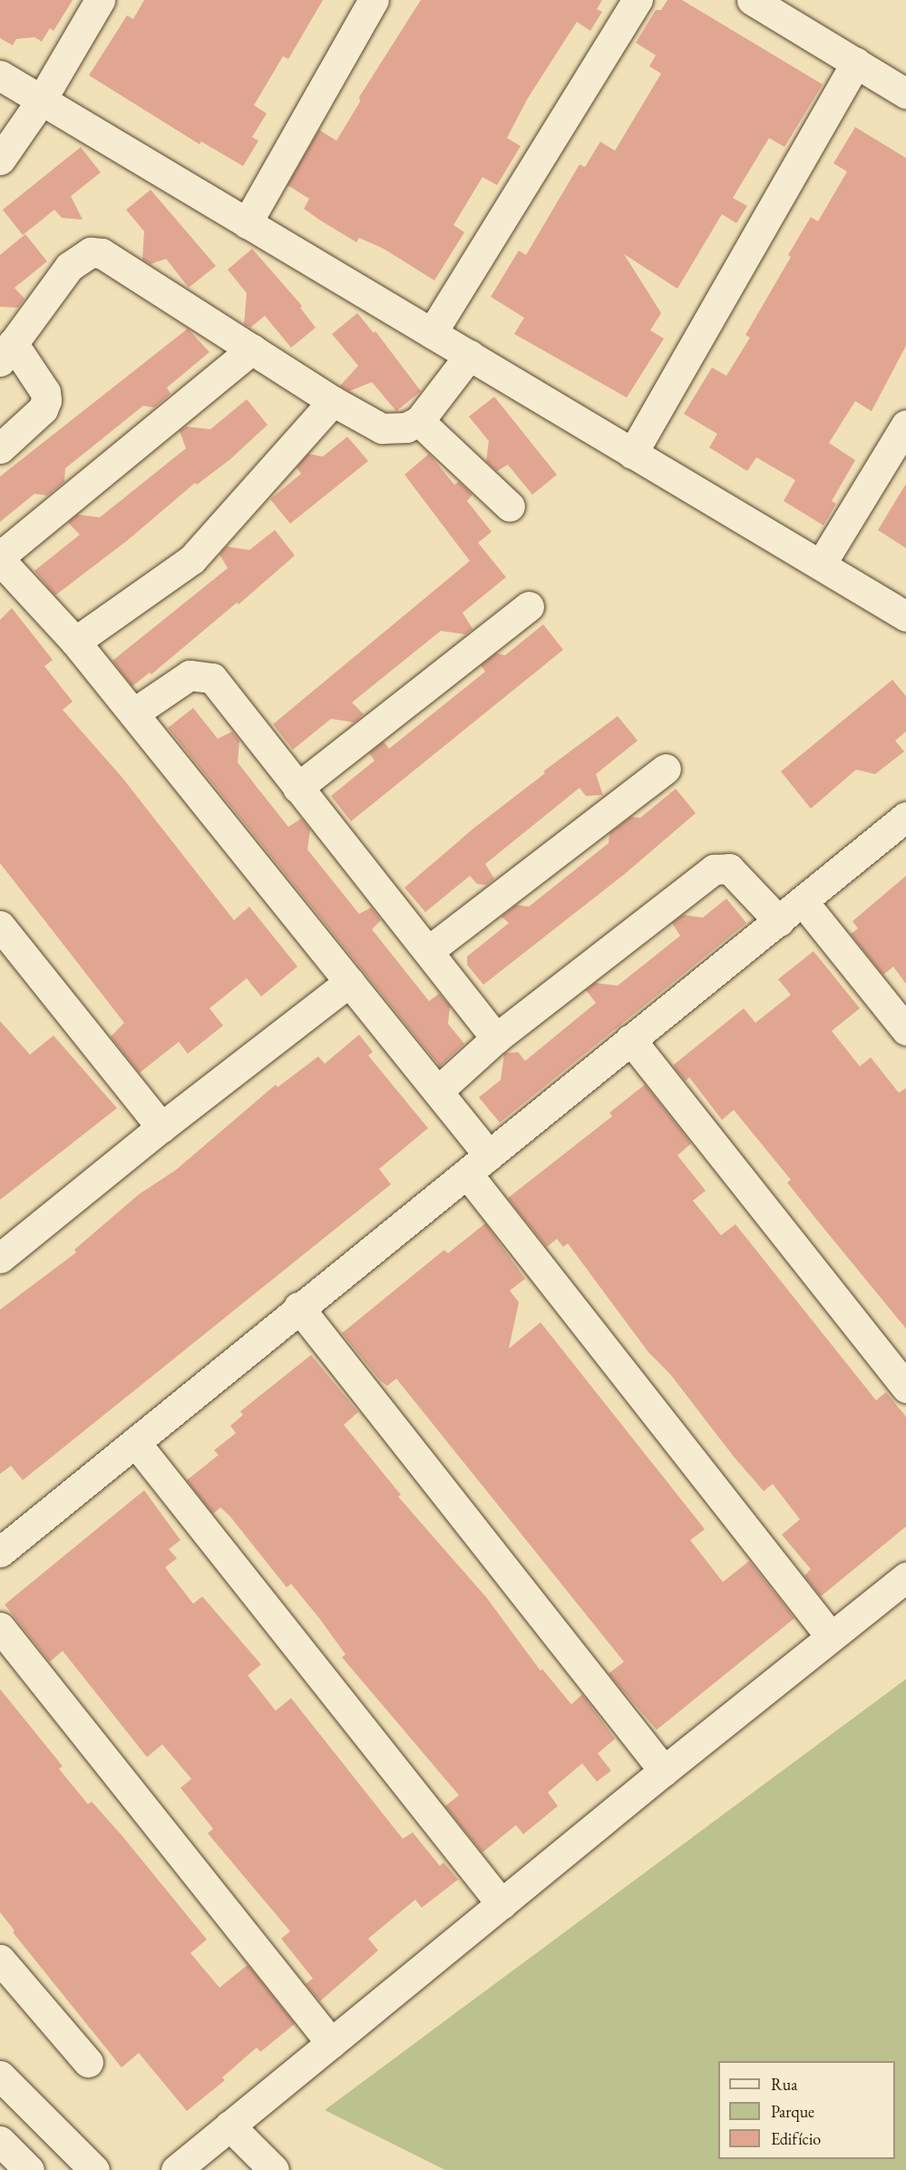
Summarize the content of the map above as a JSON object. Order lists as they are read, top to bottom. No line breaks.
{"legend":["Rua","Parque","Edifício"]}
